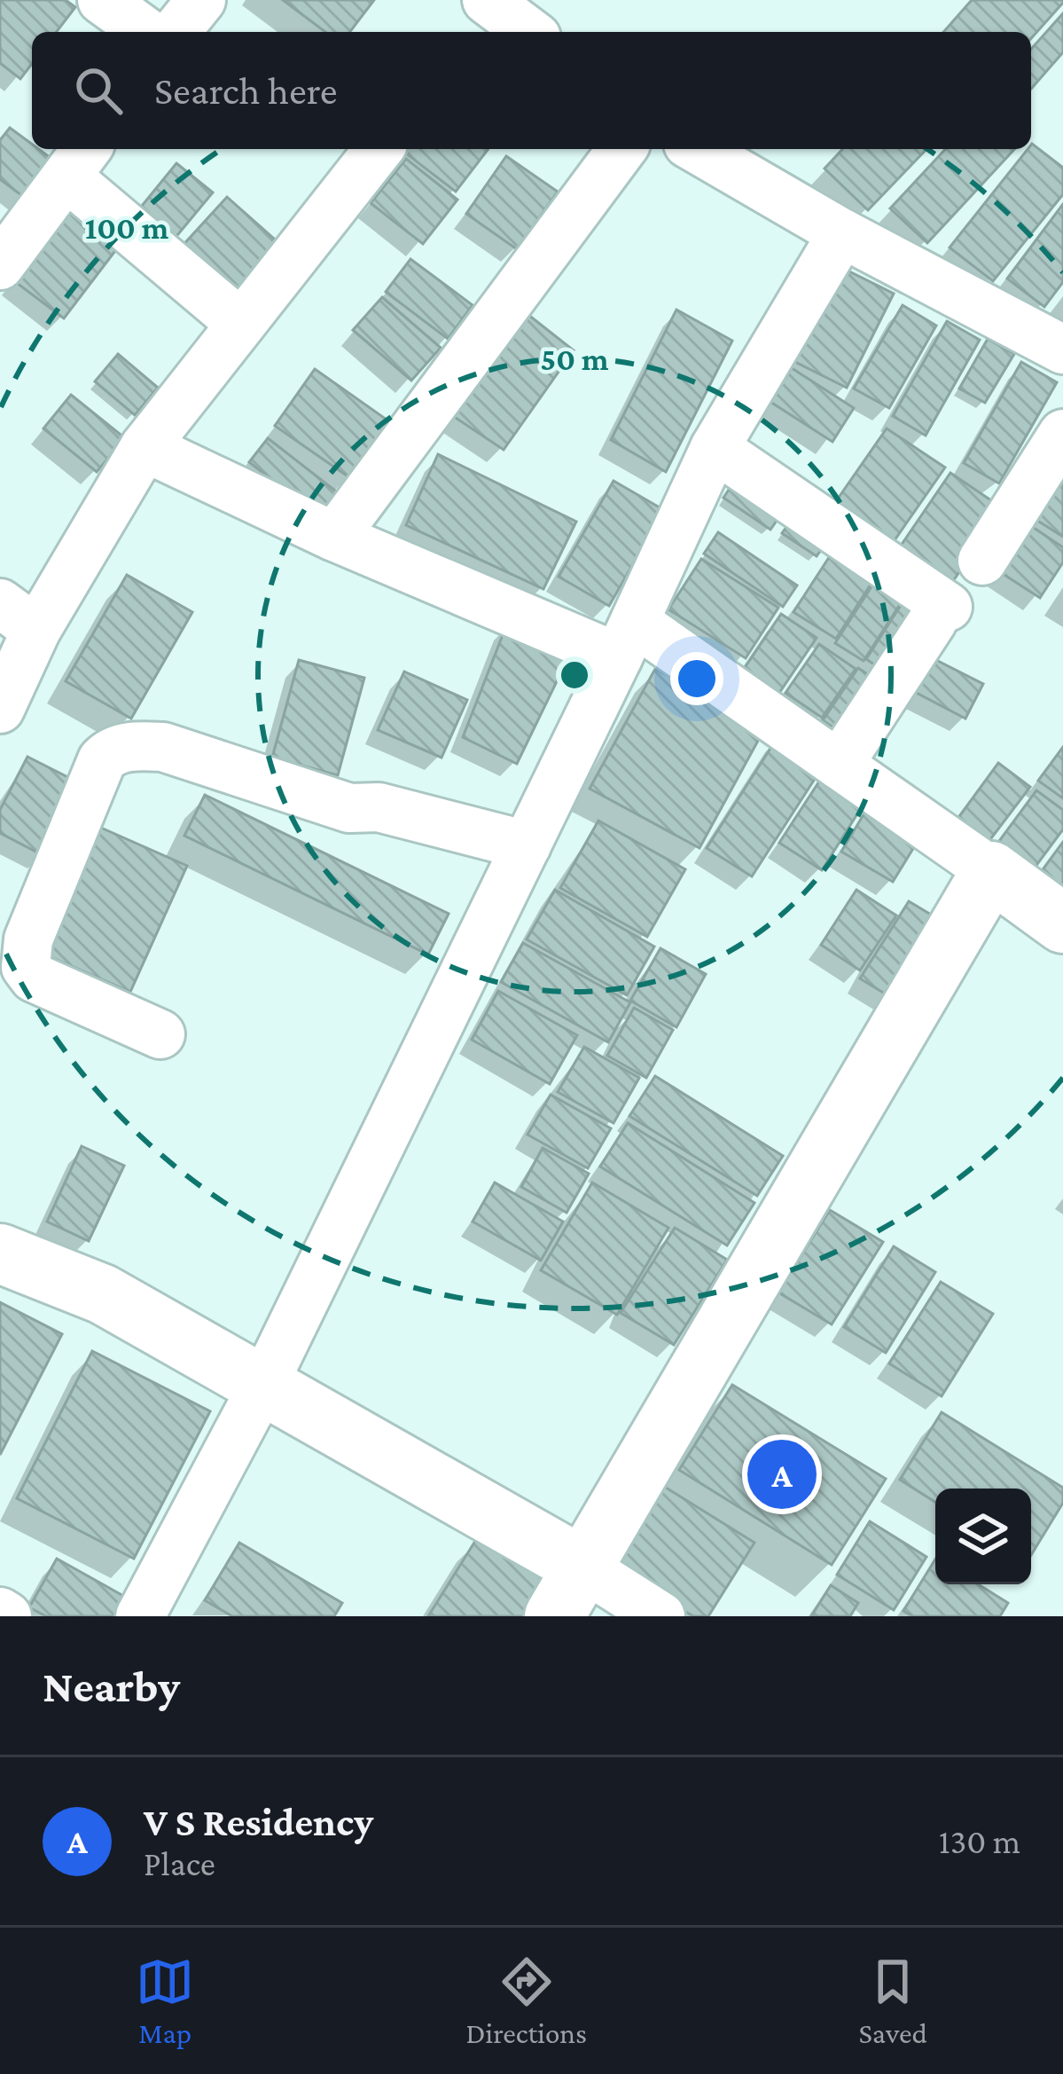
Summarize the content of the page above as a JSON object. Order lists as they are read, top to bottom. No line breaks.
{"page":{"search":"Search here","pins":"A","heading":"Nearby","list":[{"mark":"A","name":"V S Residency","note":"Place","value":"130 m"}],"nav":["Map","Directions","Saved"]},"rings":["100 m","50 m"]}
